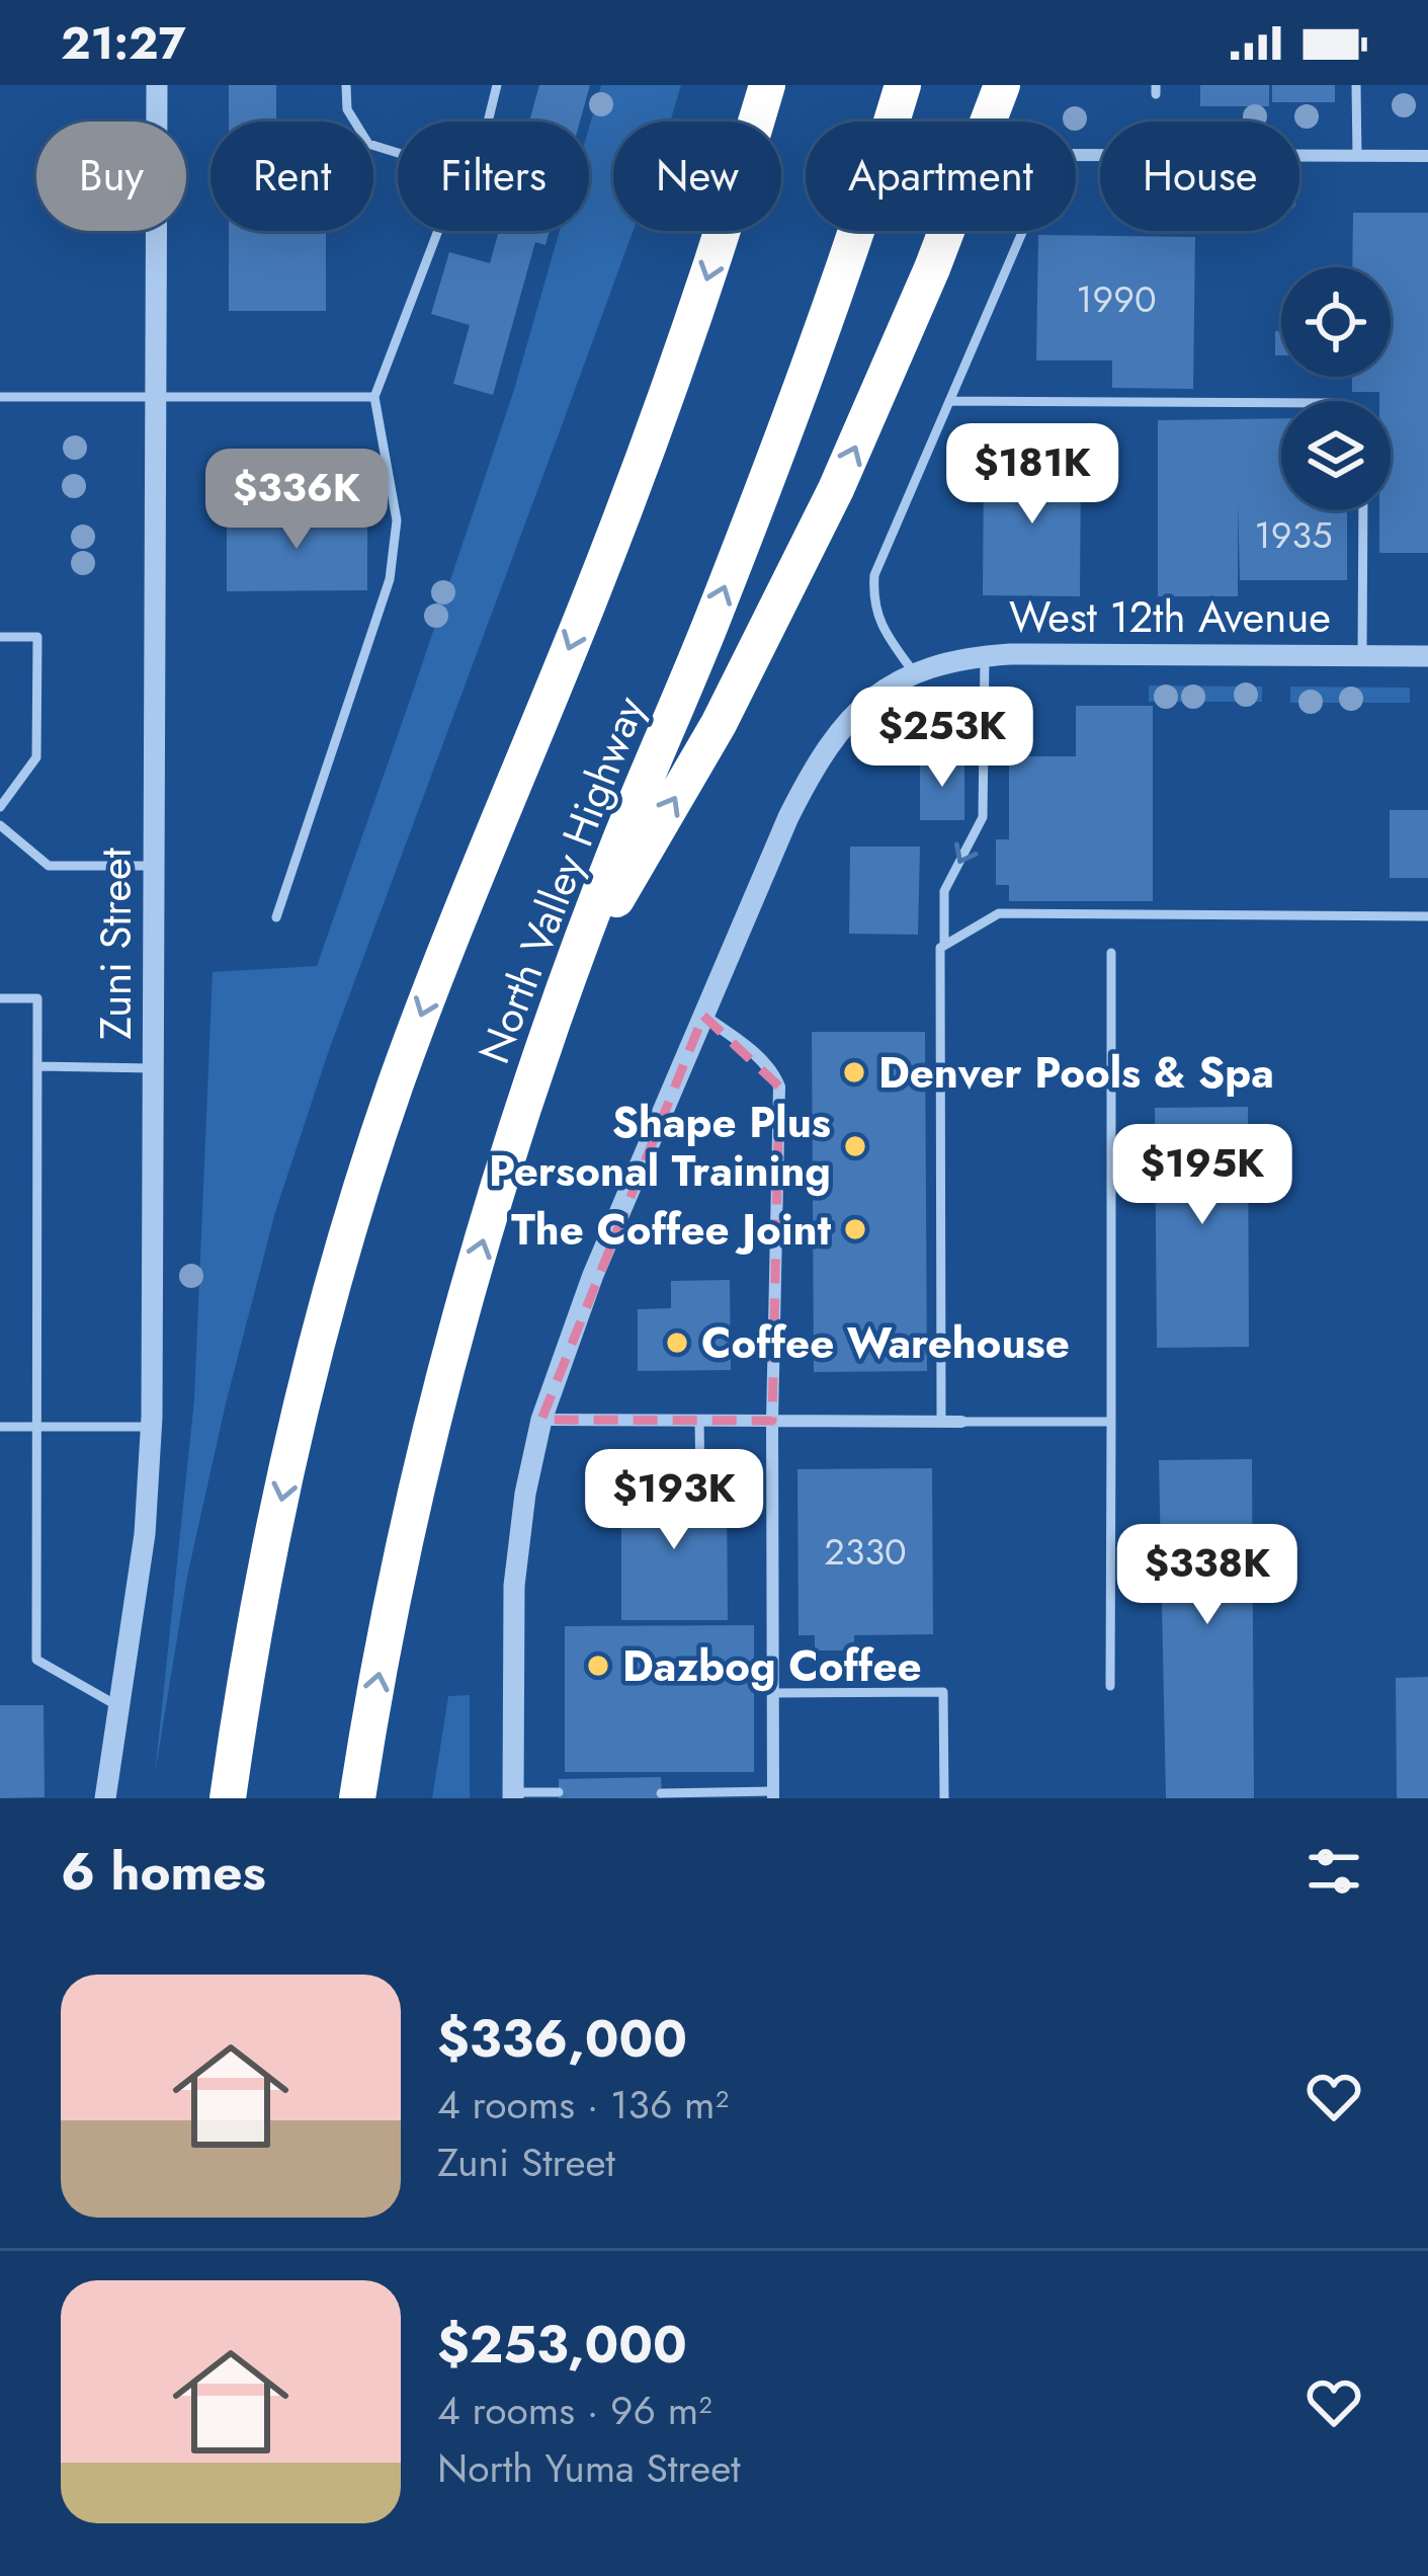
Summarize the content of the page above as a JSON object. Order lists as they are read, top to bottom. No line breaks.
{"streets":{"highway":["North Valley Highway"],"street":["West 12th Avenue","Zuni Street"]},"places":["Denver Pools & Spa","Shape Plus Personal Training","The Coffee Joint","Coffee Warehouse","Dazbog Coffee"],"house_numbers":["1990","1935","2330"],"page":{"status":"21:27","chip":["Buy","Rent","Filters","New","Apartment","House"],"price":["$181K","$336K","$253K","$195K","$193K","$338K"],"heading":"6 homes","list":[{"name":"$336,000","note":"4 rooms · 136 m² · Zuni Street"},{"name":"$253,000","note":"4 rooms · 96 m² · North Yuma Street"}]}}
